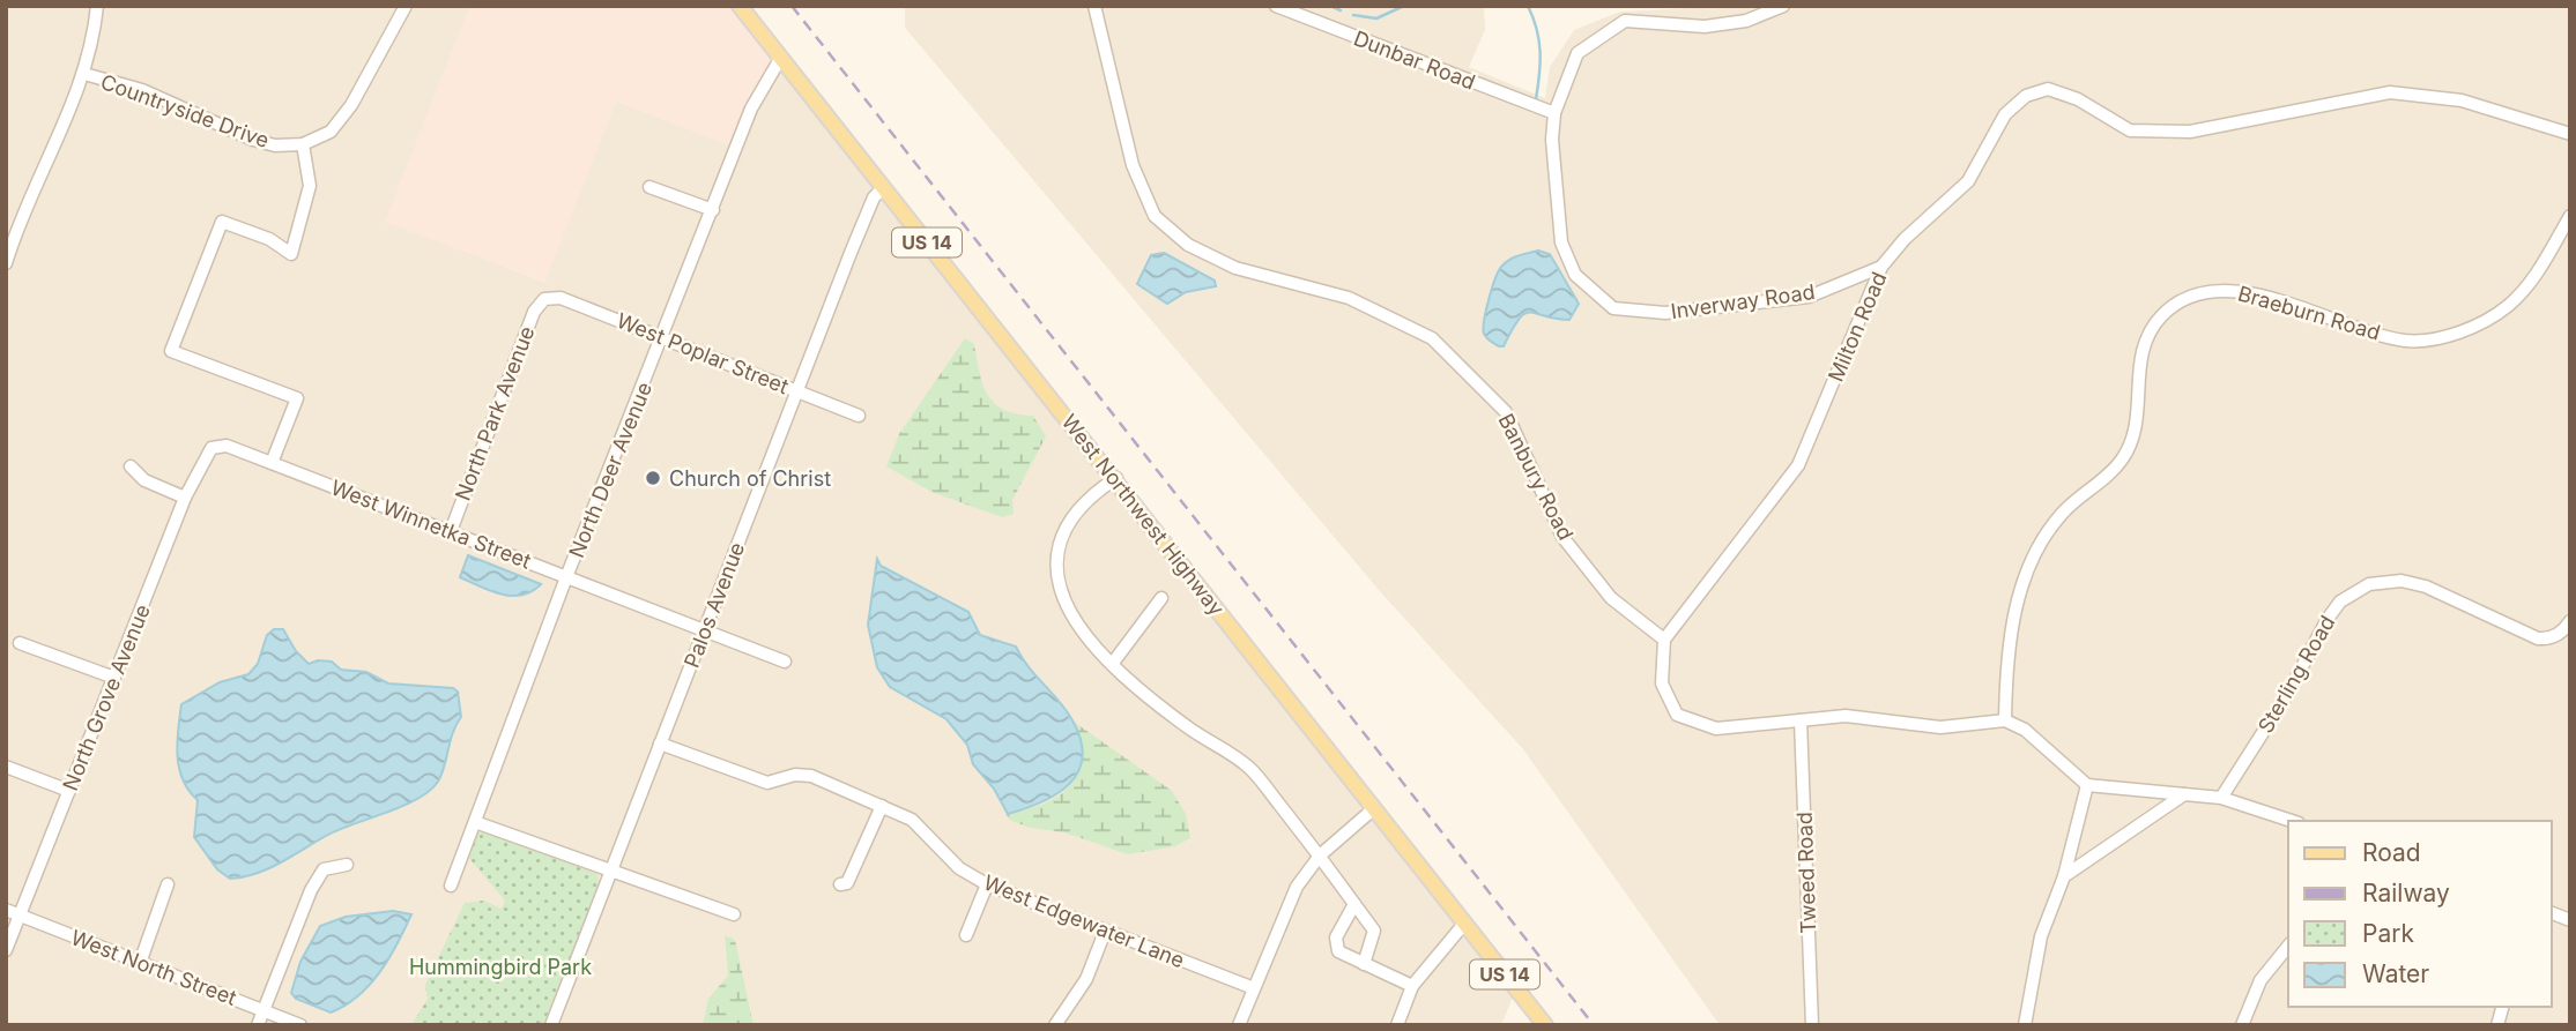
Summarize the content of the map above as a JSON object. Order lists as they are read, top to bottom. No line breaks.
{"streets":{"main road":["US 14","West Northwest Highway"],"street":["Dunbar Road","Countryside Drive","Inverway Road","Braeburn Road","Milton Road","West Poplar Street","North Park Avenue","North Deer Avenue","Banbury Road","West Winnetka Street","Palos Avenue","Sterling Road","North Grove Avenue","Tweed Road","West Edgewater Lane","West North Street"]},"crossings":[["Dunbar Road","Inverway Road"],["Inverway Road","Milton Road"],["Milton Road","Banbury Road"],["West Poplar Street","North Park Avenue"],["West Poplar Street","North Deer Avenue"],["West Poplar Street","Palos Avenue"],["North Park Avenue","West Winnetka Street"],["North Deer Avenue","West Northwest Highway"],["North Deer Avenue","West Winnetka Street"],["West Northwest Highway","Palos Avenue"],["West Winnetka Street","Palos Avenue"],["West Winnetka Street","North Grove Avenue"],["Palos Avenue","West Edgewater Lane"],["North Grove Avenue","West North Street"]],"parks":["Hummingbird Park"],"places":["Church of Christ"],"legend":["Road","Railway","Park","Water"]}
